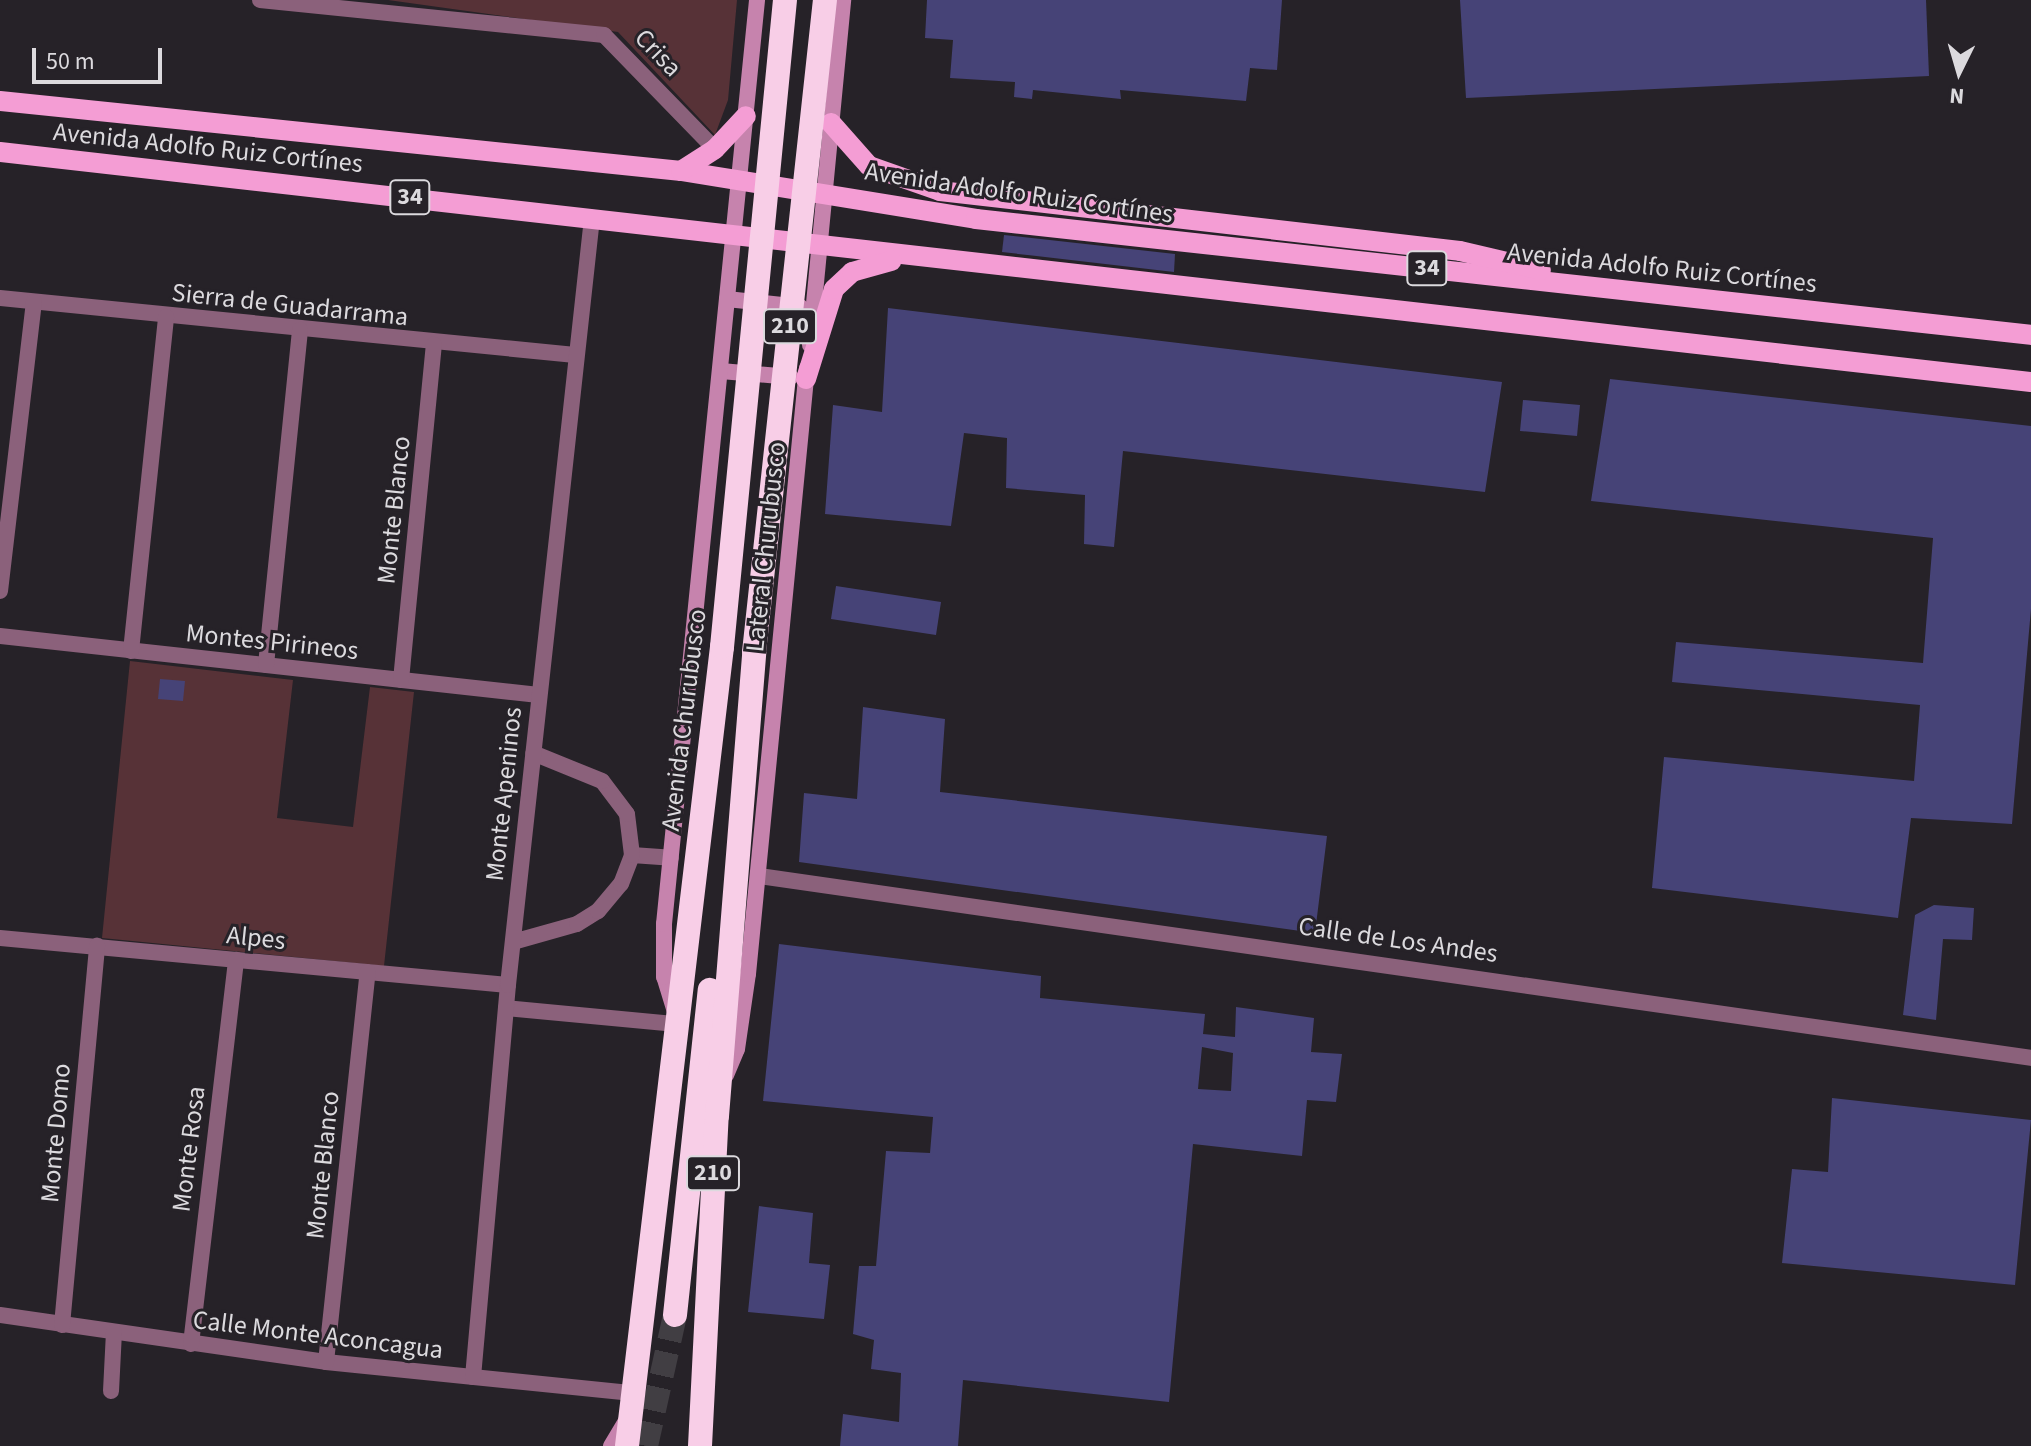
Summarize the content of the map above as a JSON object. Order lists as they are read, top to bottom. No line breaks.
{"streets":{"highway":["210","Avenida Churubusco"],"main road":["Avenida Adolfo Ruiz Cortínes","34"],"street":["Crisa","Sierra de Guadarrama","Monte Blanco","Lateral Churubusco","Montes Pirineos","Monte Apeninos","Alpes","Calle de Los Andes","Monte Domo","Monte Rosa","Calle Monte Aconcagua"]},"crossings":[["Avenida Adolfo Ruiz Cortínes","Lateral Churubusco"],["Avenida Adolfo Ruiz Cortínes","Monte Apeninos"],["Sierra de Guadarrama","Monte Blanco"],["Sierra de Guadarrama","Monte Apeninos"],["210","Lateral Churubusco"],["Monte Blanco","Montes Pirineos"],["Monte Blanco","Alpes"],["Monte Blanco","Calle Monte Aconcagua"],["Lateral Churubusco","Calle de Los Andes"],["Montes Pirineos","Monte Apeninos"],["Avenida Churubusco","Calle Monte Aconcagua"],["Monte Apeninos","Alpes"],["Monte Apeninos","Calle Monte Aconcagua"],["Alpes","Monte Domo"],["Alpes","Monte Rosa"],["Monte Domo","Calle Monte Aconcagua"],["Monte Rosa","Calle Monte Aconcagua"]],"scale_bar":"50 m","north":"bottom"}
